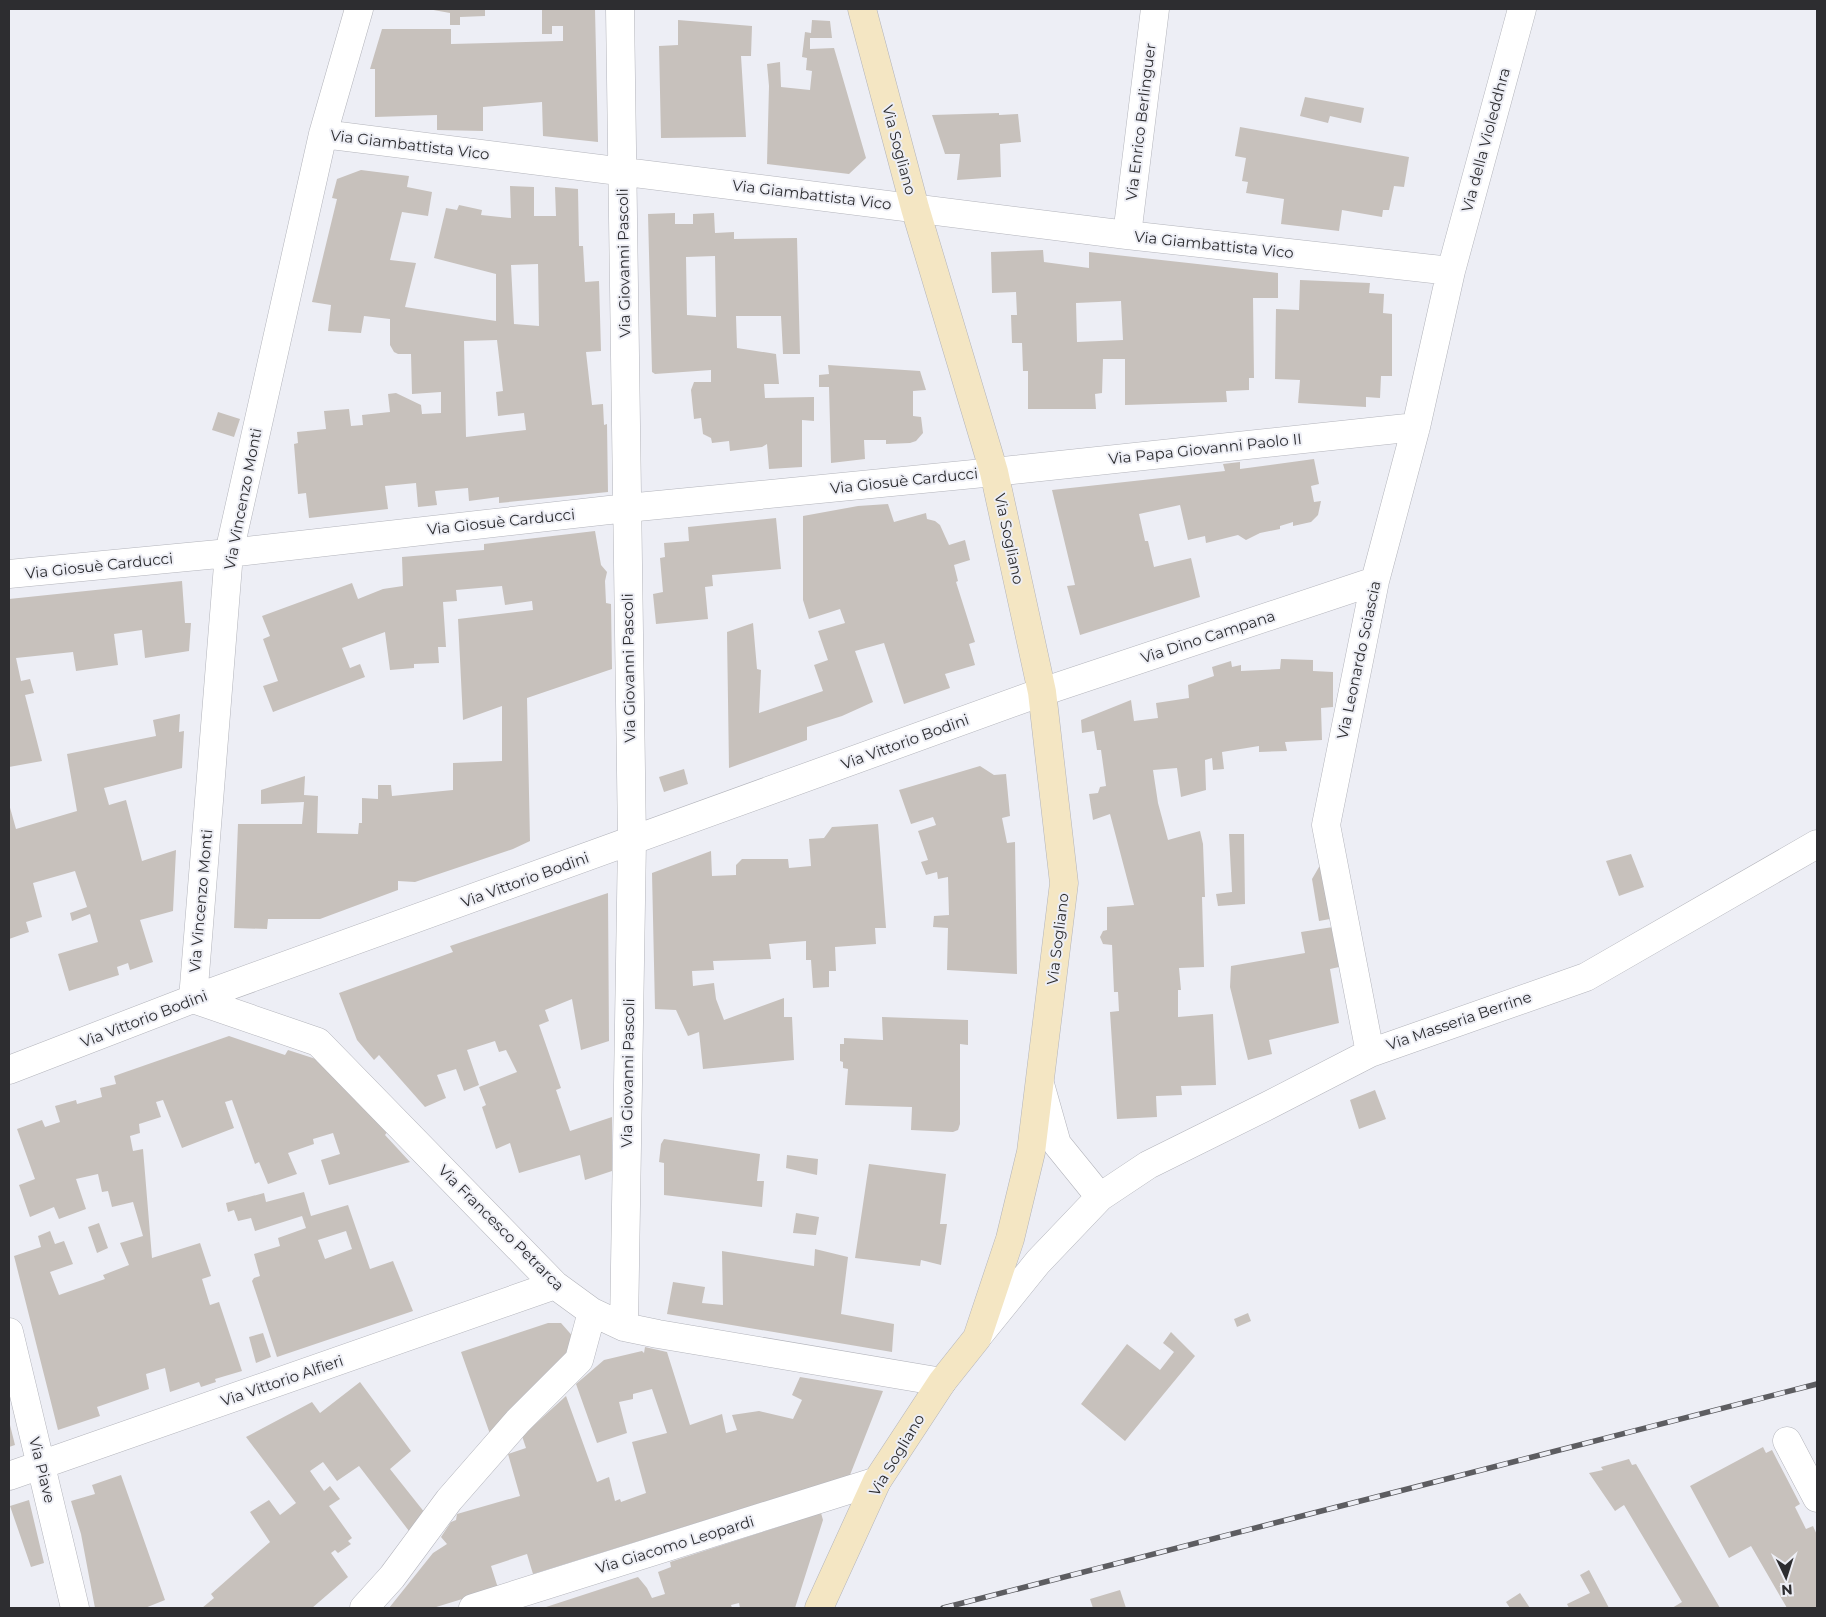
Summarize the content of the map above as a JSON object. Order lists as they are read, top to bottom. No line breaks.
{"streets":{"street":["Via Enrico Berlinguer","Via della Violeddhra","Via Giambattista Vico","Via Sogliano","Via Giovanni Pascoli","Via Papa Giovanni Paolo II","Via Giosuè Carducci","Via Vincenzo Monti","Via Dino Campana","Via Leonardo Sciascia","Via Vittorio Bodini","Via Masseria Berrine","Via Francesco Petrarca","Via Vittorio Alfieri","Via Piave","Via Giacomo Leopardi"]},"crossings":[["Via Enrico Berlinguer","Via Giambattista Vico"],["Via della Violeddhra","Via Giambattista Vico"],["Via della Violeddhra","Via Leonardo Sciascia"],["Via Giambattista Vico","Via Sogliano"],["Via Giambattista Vico","Via Giovanni Pascoli"],["Via Giambattista Vico","Via Vincenzo Monti"],["Via Giambattista Vico","Via Leonardo Sciascia"],["Via Sogliano","Via Papa Giovanni Paolo II"],["Via Sogliano","Via Giosuè Carducci"],["Via Sogliano","Via Dino Campana"],["Via Sogliano","Via Vittorio Bodini"],["Via Sogliano","Via Masseria Berrine"],["Via Sogliano","Via Francesco Petrarca"],["Via Sogliano","Via Giacomo Leopardi"],["Via Giovanni Pascoli","Via Giosuè Carducci"],["Via Giovanni Pascoli","Via Vittorio Bodini"],["Via Giovanni Pascoli","Via Francesco Petrarca"],["Via Papa Giovanni Paolo II","Via Giosuè Carducci"],["Via Papa Giovanni Paolo II","Via Leonardo Sciascia"],["Via Giosuè Carducci","Via Vincenzo Monti"],["Via Vincenzo Monti","Via Vittorio Bodini"],["Via Vincenzo Monti","Via Francesco Petrarca"],["Via Dino Campana","Via Leonardo Sciascia"],["Via Dino Campana","Via Vittorio Bodini"],["Via Leonardo Sciascia","Via Masseria Berrine"],["Via Vittorio Bodini","Via Francesco Petrarca"],["Via Francesco Petrarca","Via Vittorio Alfieri"],["Via Vittorio Alfieri","Via Piave"]],"north":"bottom"}
